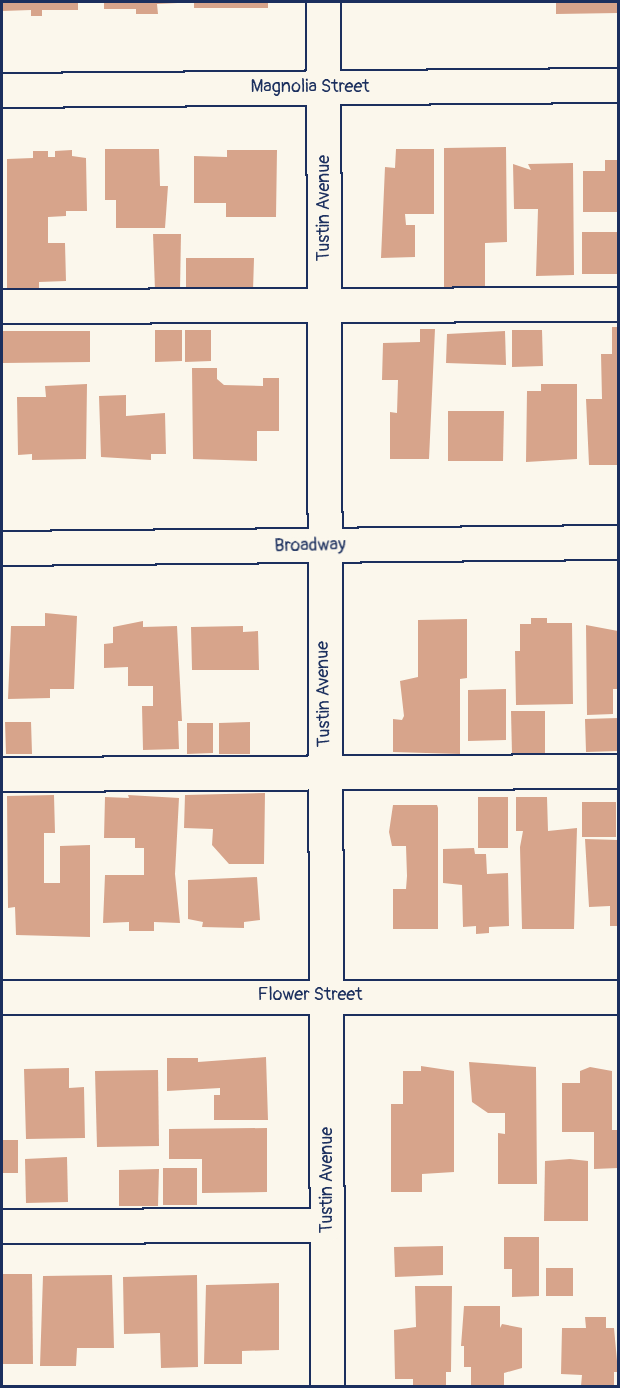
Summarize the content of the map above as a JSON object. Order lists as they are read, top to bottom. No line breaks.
{"streets":{"street":["Magnolia Street","Tustin Avenue","Broadway","Flower Street"]},"crossings":[["Magnolia Street","Tustin Avenue"],["Tustin Avenue","Broadway"],["Tustin Avenue","Flower Street"]]}
